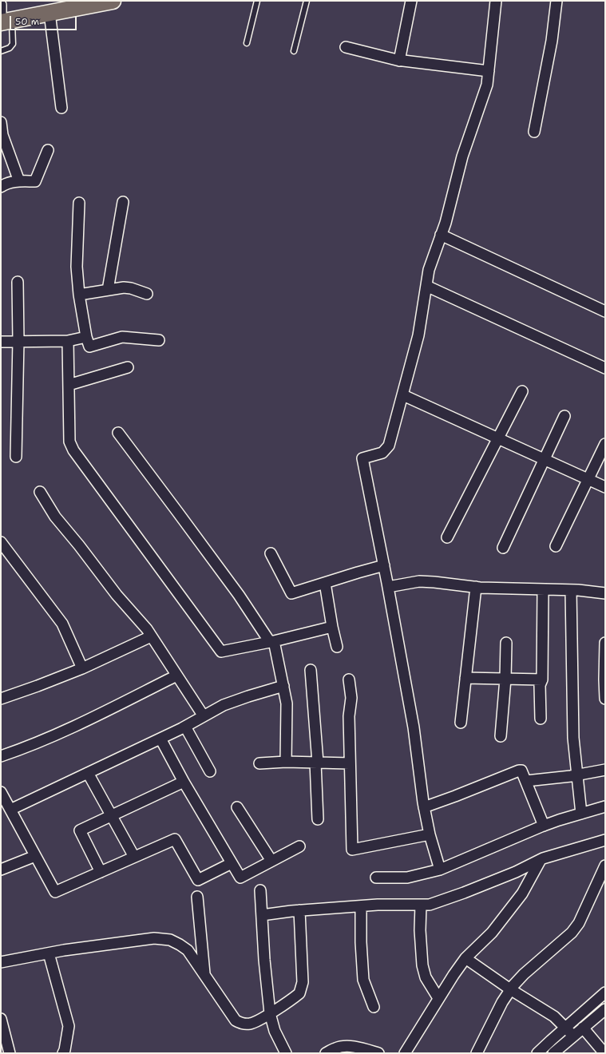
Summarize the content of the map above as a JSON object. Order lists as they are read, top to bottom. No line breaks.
{"scale_bar":"50 m"}
